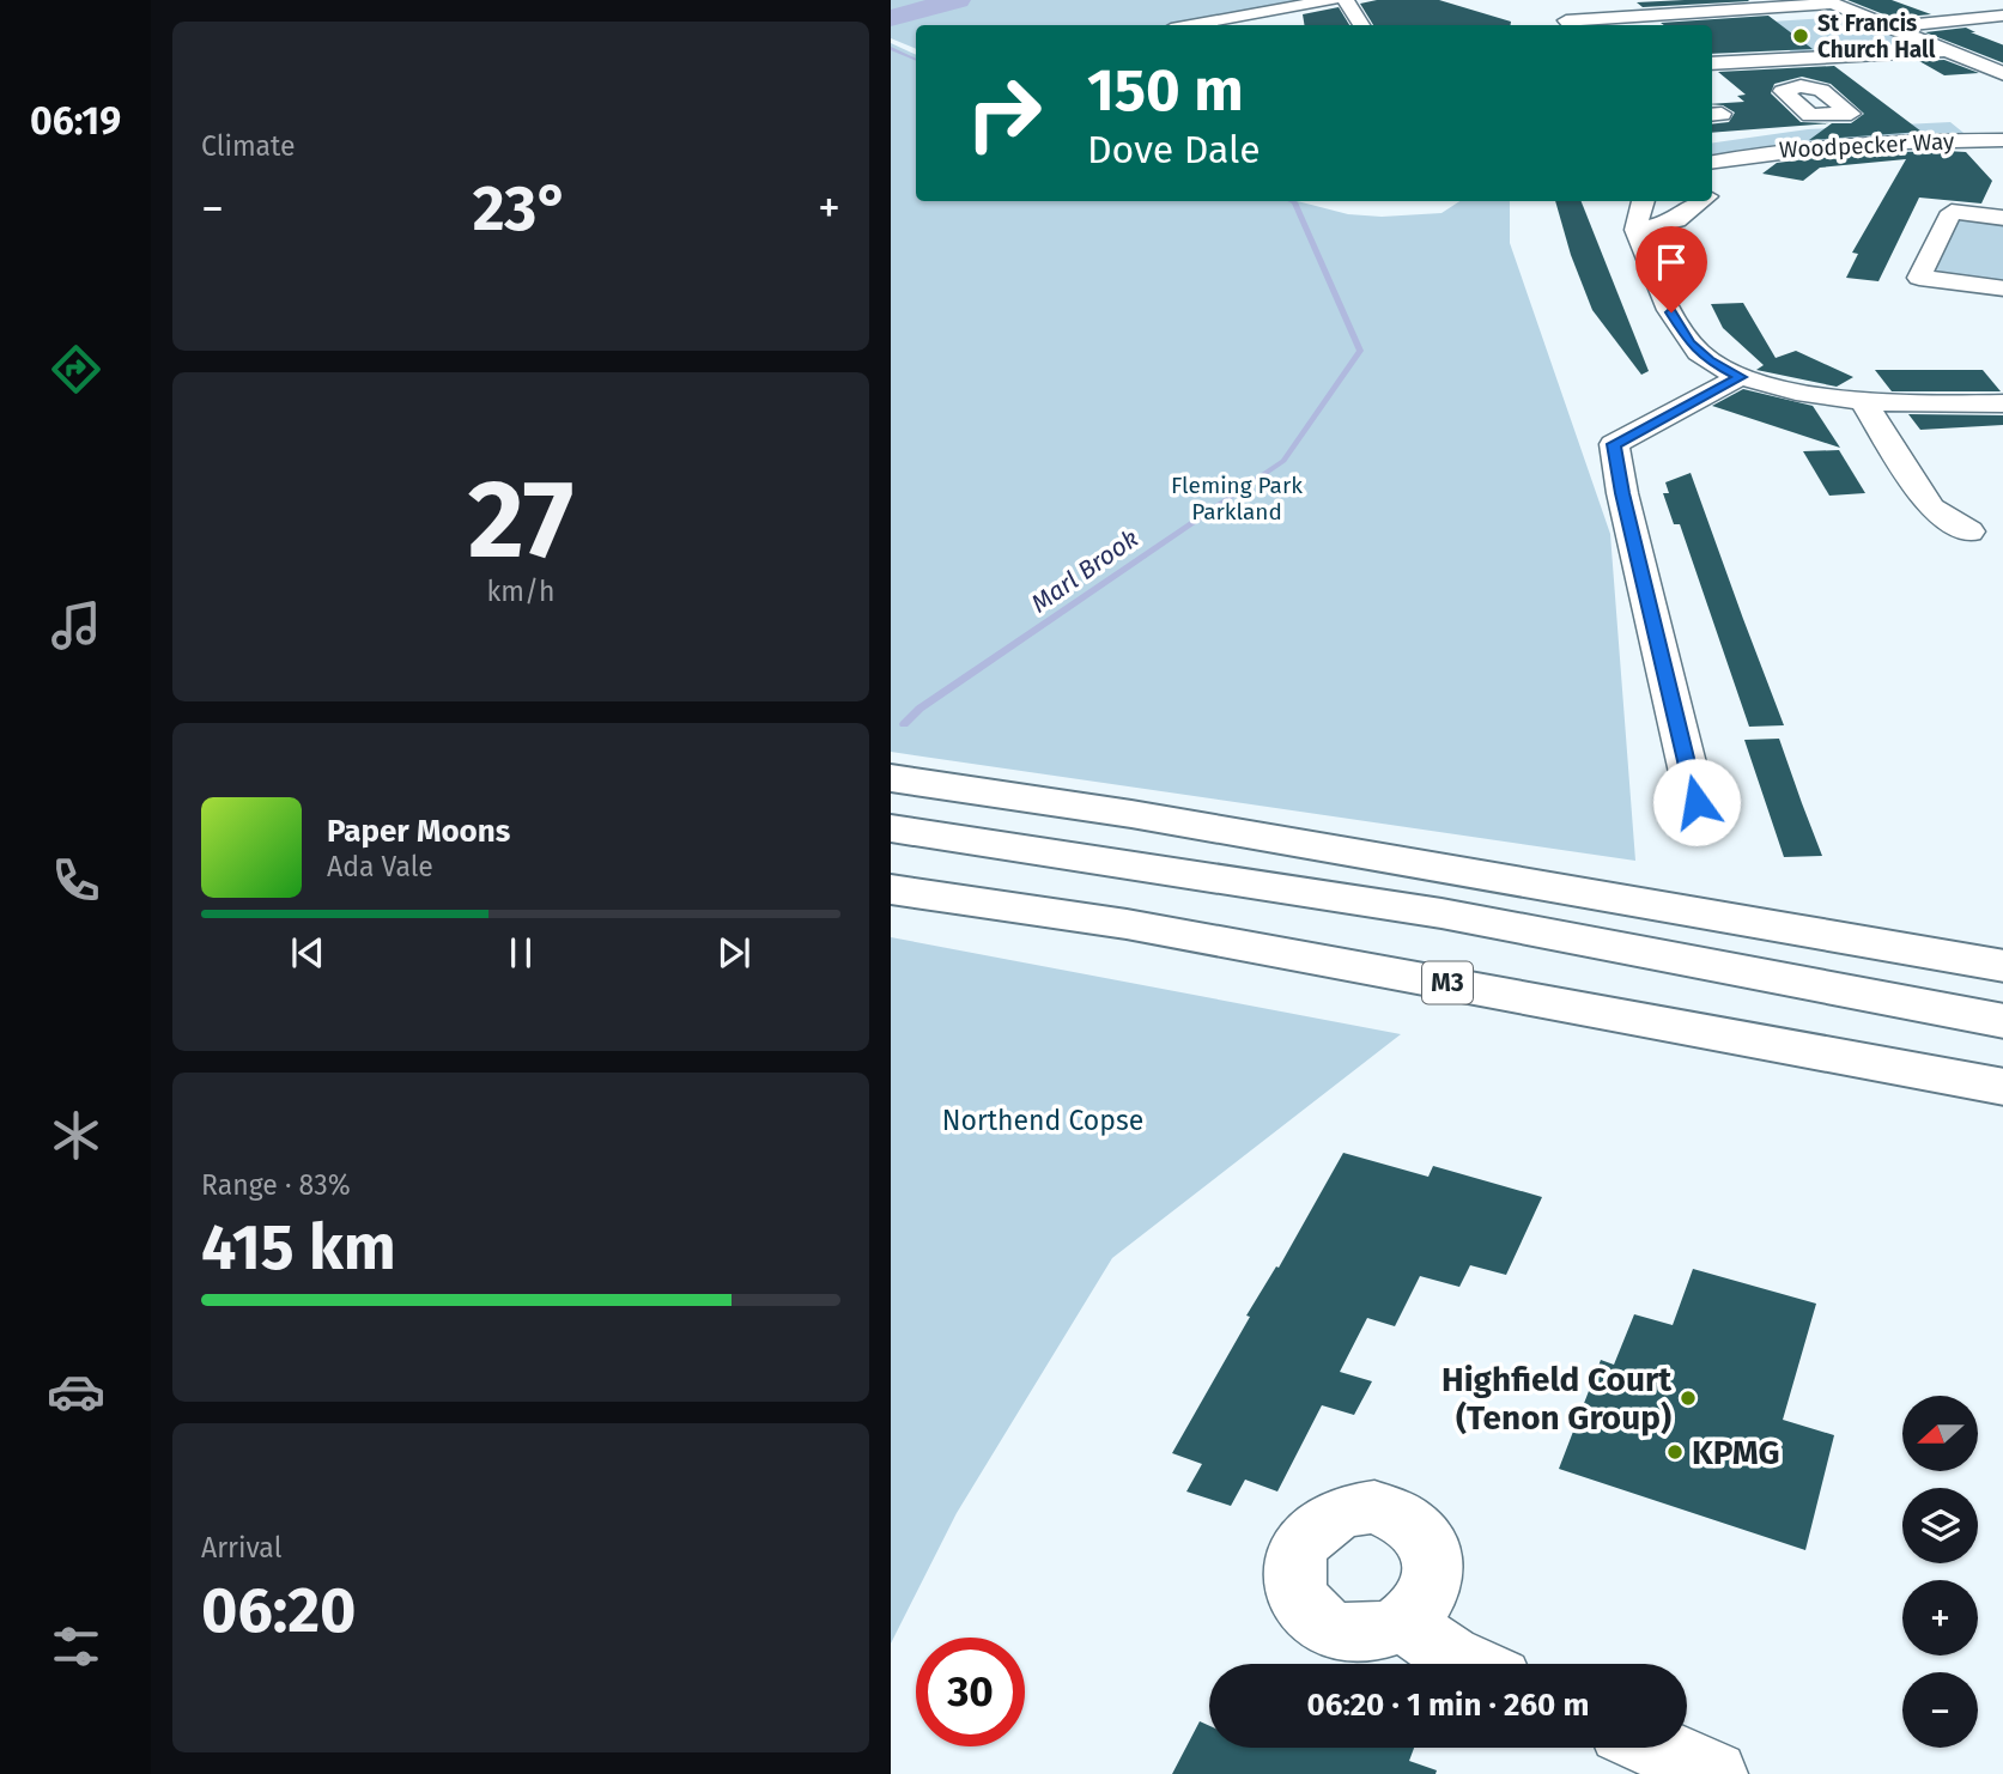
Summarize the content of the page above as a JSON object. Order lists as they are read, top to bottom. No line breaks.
{"streets":{"highway":["M3"],"street":["Woodpecker Way"]},"water":["Marl Brook"],"parks":["Fleming Park Parkland","Northend Copse"],"places":["St Francis Church Hall","Highfield Court (Tenon Group)","KPMG"],"north":"left","page":{"tabs":"06:19","tile":["Climate",["27","km/h"],["Range · 83%","415 km"],["Arrival","06:20"]],"turn":["150 m","Dove Dale"],"heat":["−","23°","+"],"song":["Paper Moons","Ada Vale"],"map_buttons":["+","−"],"limit":"30","trip":"06:20 · 1 min · 260 m"}}
